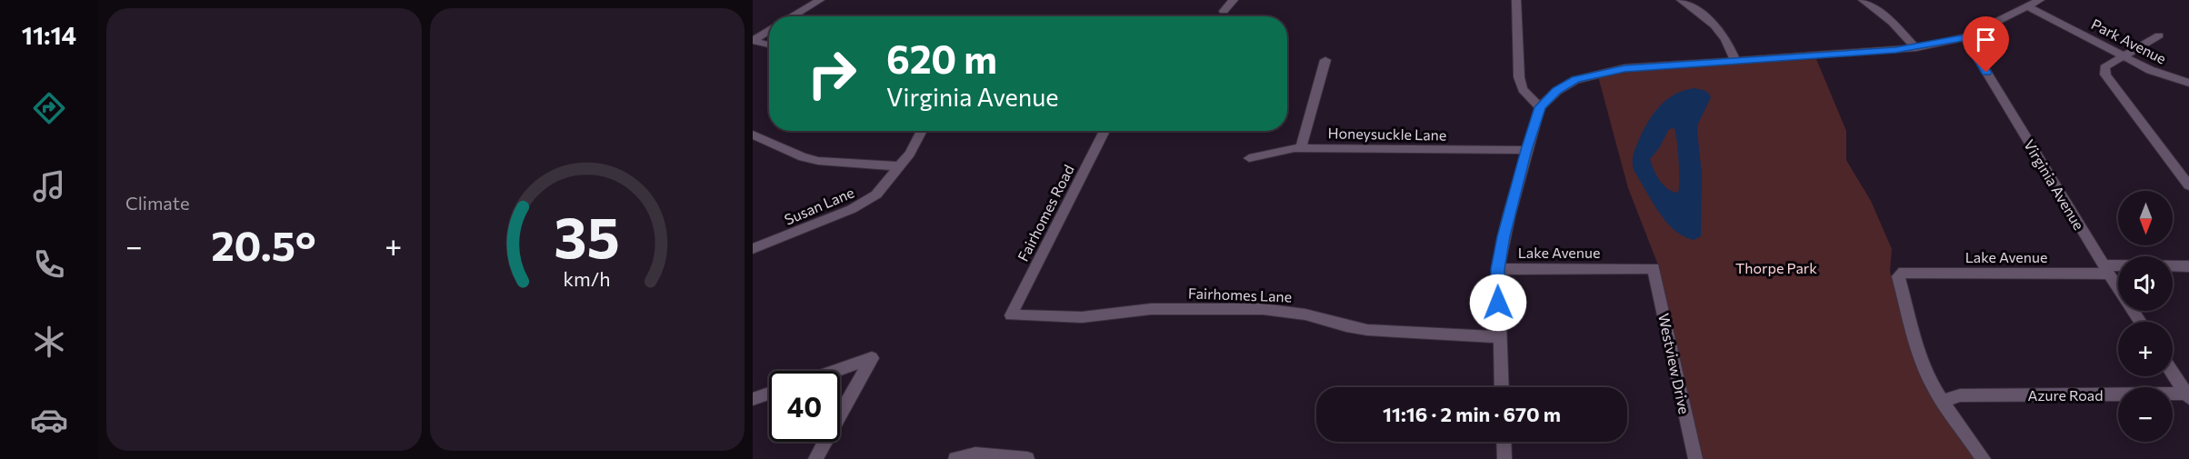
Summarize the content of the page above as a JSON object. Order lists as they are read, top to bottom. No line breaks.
{"streets":{"street":["Park Avenue","Honeysuckle Lane","Virginia Avenue","Susan Lane","Fairhomes Road","Lake Avenue","Fairhomes Lane","Westview Drive","Azure Road"]},"crossings":[["Virginia Avenue","Lake Avenue"],["Fairhomes Road","Fairhomes Lane"],["Lake Avenue","Westview Drive"],["Lake Avenue","Azure Road"]],"parks":["Thorpe Park"],"north":"bottom","page":{"tabs":"11:14","tile":"Climate","turn":["620 m","Virginia Avenue"],"map_buttons":["+","−"],"heat":["−","20.5°","+"],"limit":"40","trip":"11:16 · 2 min · 670 m","gauge":["35","km/h"]}}
